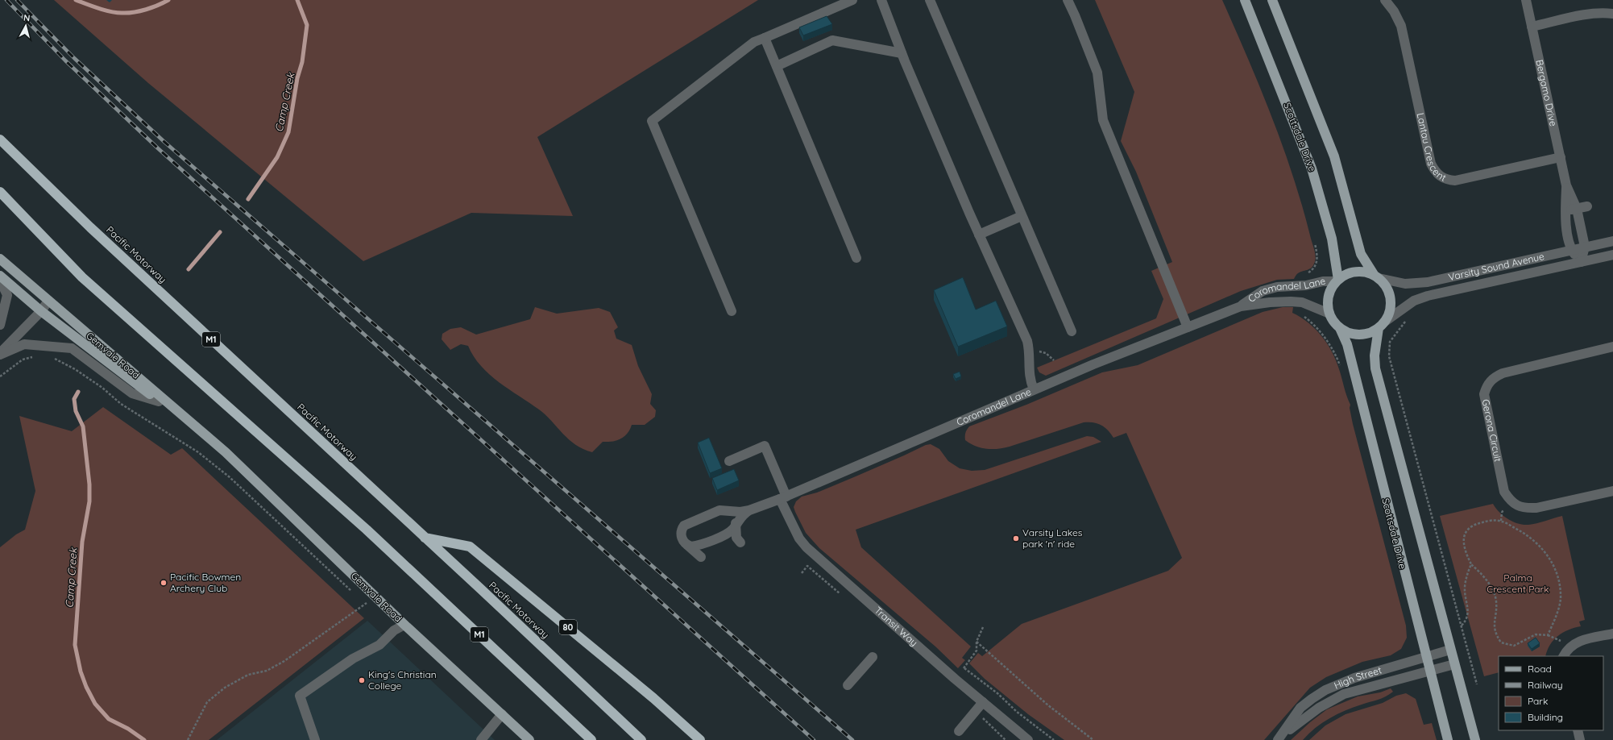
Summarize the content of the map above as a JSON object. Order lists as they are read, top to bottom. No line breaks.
{"streets":{"highway":["Pacific Motorway","M1","80"],"main road":["Scottsdale Drive","Gemvale Road"],"street":["Bergamo Drive","Lantau Crescent","Varsity Sound Avenue","Coromandel Lane","Gerona Circuit","Transit Way","High Street"]},"crossings":[["Bergamo Drive","Lantau Crescent"],["Bergamo Drive","Varsity Sound Avenue"],["Scottsdale Drive","Varsity Sound Avenue"],["Scottsdale Drive","Coromandel Lane"],["Scottsdale Drive","High Street"],["Pacific Motorway","80"],["Varsity Sound Avenue","Coromandel Lane"],["Coromandel Lane","Transit Way"]],"water":["Camp Creek"],"parks":["Palma Crescent Park"],"places":["Varsity Lakes park 'n' ride","Pacific Bowmen Archery Club","King's Christian College"],"legend":["Road","Railway","Park","Building"],"north":"top"}
